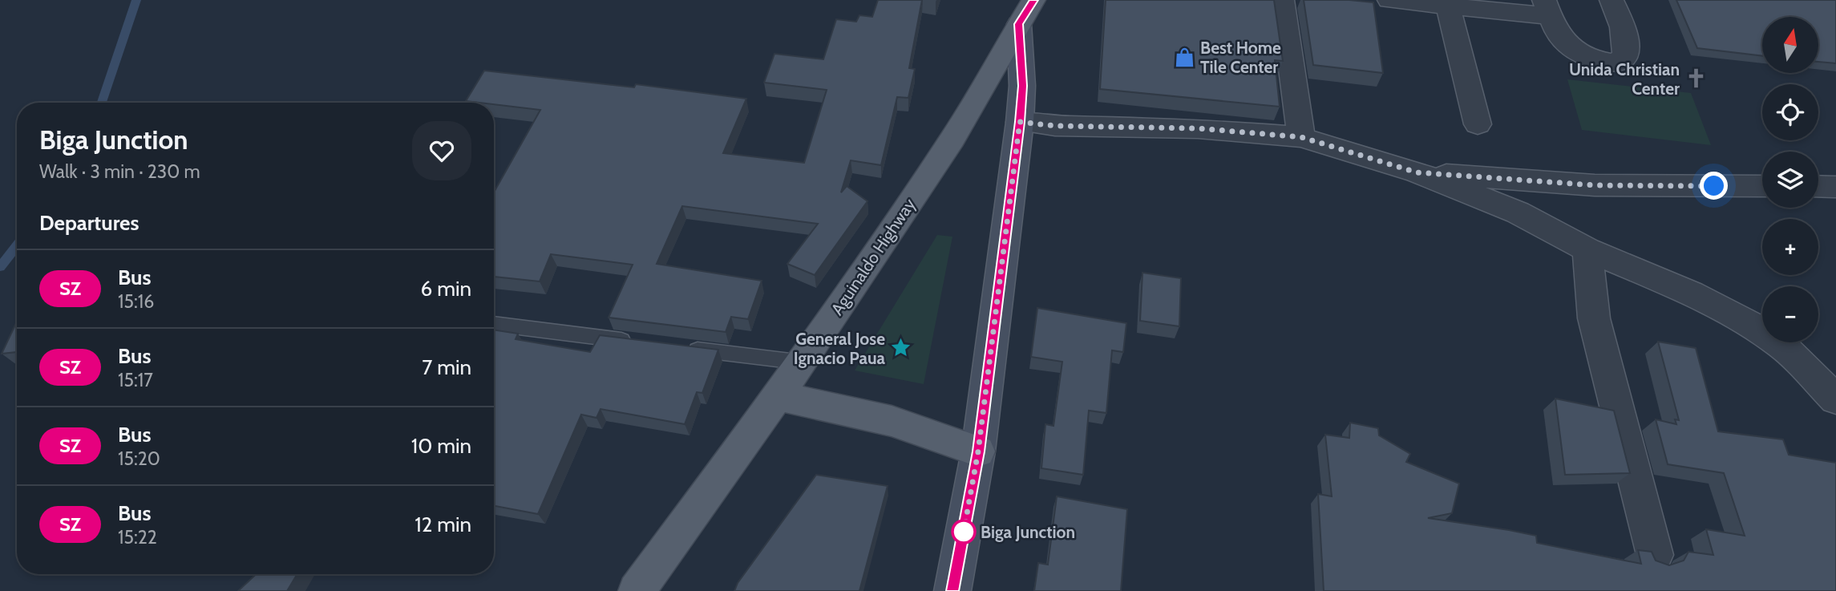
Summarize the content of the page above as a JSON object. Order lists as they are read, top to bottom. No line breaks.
{"streets":{"main road":["Aguinaldo Highway"]},"places":{"shop":["Best Home Tile Center"],"church":["Unida Christian Center"],"place":["General Jose Ignacio Paua"],"other":["Biga Junction"]},"lines":["bus line SZ"],"north":"top","page":{"map_buttons":["+","−"],"heading":[["Biga Junction","Walk · 3 min · 230 m"],"Departures"],"list":[{"mark":"SZ","name":"Bus","note":"15:16","value":"6 min"},{"mark":"SZ","name":"Bus","note":"15:17","value":"7 min"},{"mark":"SZ","name":"Bus","note":"15:20","value":"10 min"},{"mark":"SZ","name":"Bus","note":"15:22","value":"12 min"}]}}
